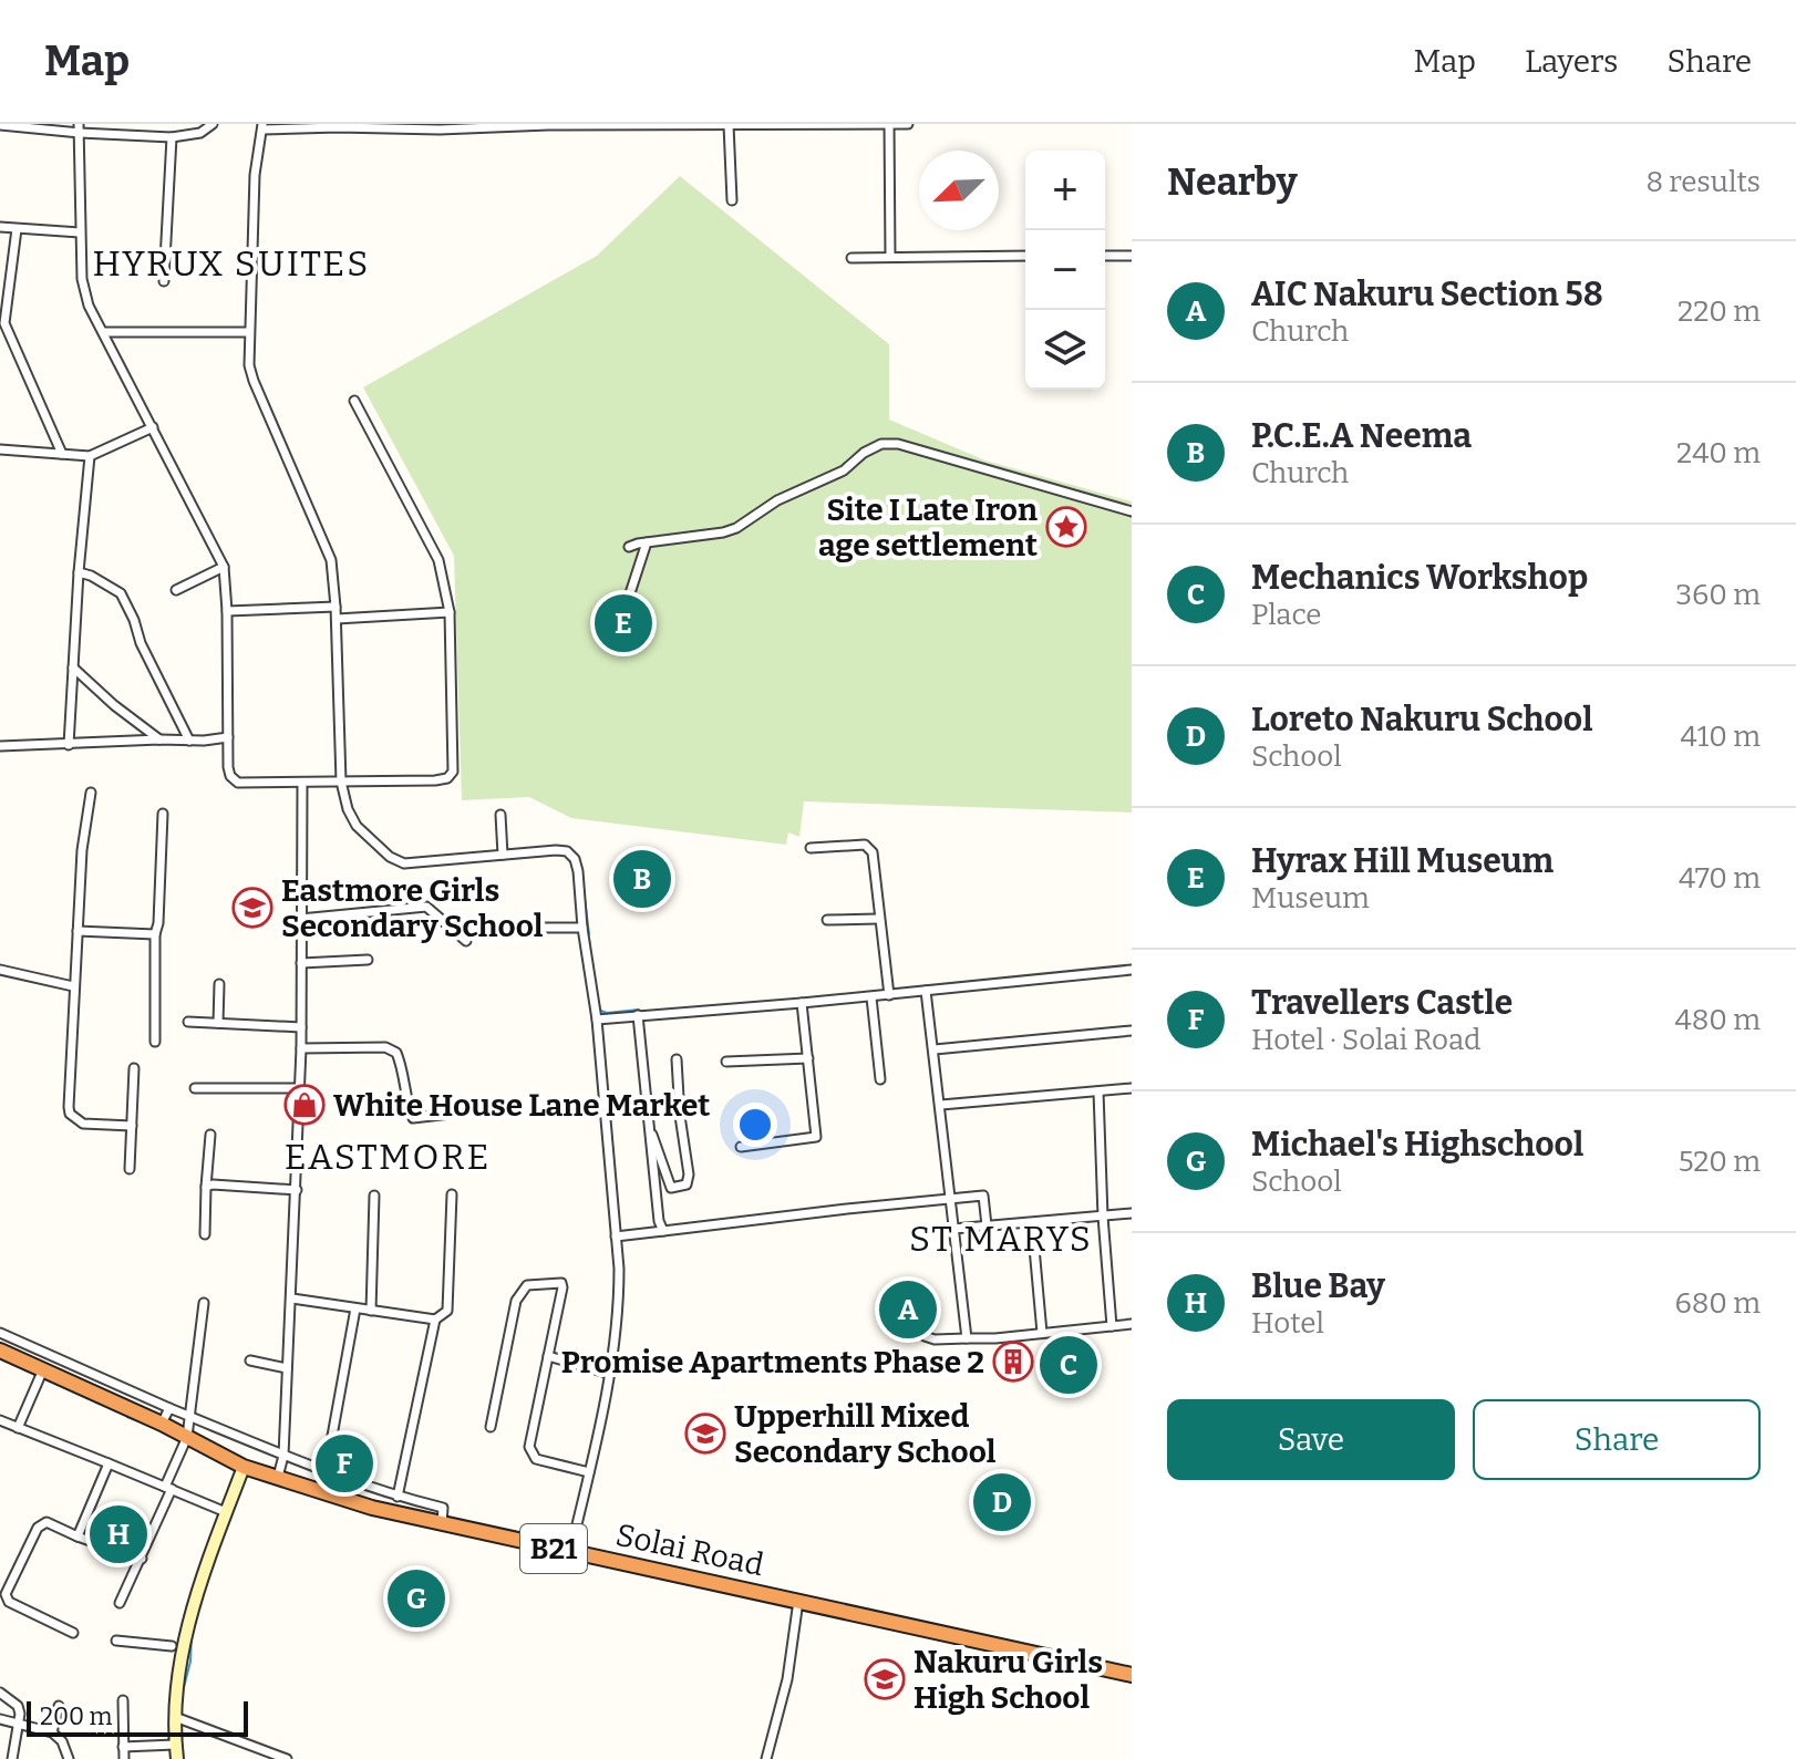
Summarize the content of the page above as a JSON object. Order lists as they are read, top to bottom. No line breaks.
{"streets":{"highway":["B21","Solai Road"]},"districts":["HYRUX SUITES","EASTMORE","ST MARYS"],"places":{"place":["Site I Late Iron age settlement"],"school or university":["Eastmore Girls Secondary School","Upperhill Mixed Secondary School","Nakuru Girls High School"],"shop":["White House Lane Market"],"building":["Promise Apartments Phase 2"]},"scale_bar":"200 m","north":"bottom left","page":{"header":"Map","nav":["Map","Layers","Share"],"heading":["Nearby","8 results"],"map_buttons":["+","−"],"list":[{"mark":"A","name":"AIC Nakuru Section 58","note":"Church","value":"220 m"},{"mark":"B","name":"P.C.E.A Neema","note":"Church","value":"240 m"},{"mark":"C","name":"Mechanics Workshop","note":"Place","value":"360 m"},{"mark":"D","name":"Loreto Nakuru School","note":"School","value":"410 m"},{"mark":"E","name":"Hyrax Hill Museum","note":"Museum","value":"470 m"},{"mark":"F","name":"Travellers Castle","note":"Hotel · Solai Road","value":"480 m"},{"mark":"G","name":"Michael's Highschool","note":"School","value":"520 m"},{"mark":"H","name":"Blue Bay","note":"Hotel","value":"680 m"}],"pins":["E","B","A","C","F","D","H","G"],"buttons":["Save","Share"],"scale":"200 m"}}
